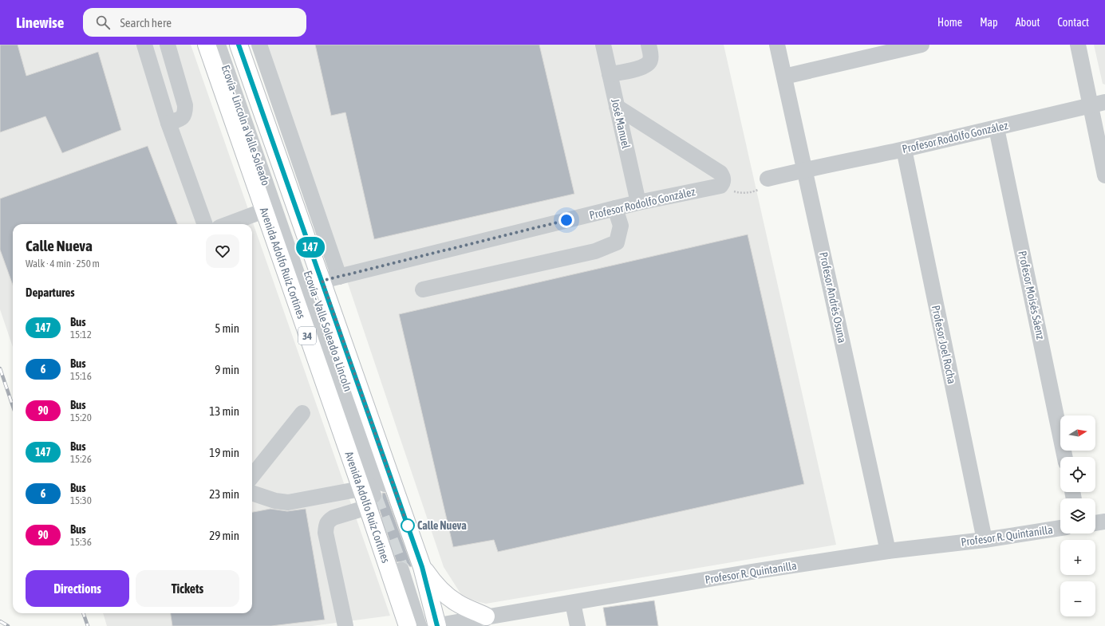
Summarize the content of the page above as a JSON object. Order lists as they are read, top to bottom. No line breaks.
{"streets":{"main road":["Avenida Adolfo Ruíz Cortines","34"],"street":["José Manuel","Ecovía - Lincoln a Valle Soleado","Profesor Rodolfo González","Profesor Moisés Sáenz","Profesor Andrés Osuna","Ecovía - Valle Soleado a Lincoln","Profesor Joel Rocha","Profesor R. Quintanilla"]},"crossings":[["José Manuel","Profesor Rodolfo González"],["Ecovía - Lincoln a Valle Soleado","Avenida Adolfo Ruíz Cortines"],["Ecovía - Lincoln a Valle Soleado","Ecovía - Valle Soleado a Lincoln"],["Profesor Rodolfo González","Profesor Moisés Sáenz"],["Profesor Rodolfo González","Profesor Andrés Osuna"],["Profesor Rodolfo González","Profesor Joel Rocha"],["Avenida Adolfo Ruíz Cortines","Ecovía - Valle Soleado a Lincoln"],["Profesor Andrés Osuna","Profesor R. Quintanilla"],["Profesor Joel Rocha","Profesor R. Quintanilla"]],"places":["Calle Nueva"],"lines":["bus line 147"],"north":"right","page":{"header":"Linewise","search":"Search here","nav":["Home","Map","About","Contact"],"on_map":"147","heading":[["Calle Nueva","Walk · 4 min · 250 m"],"Departures"],"list":[{"mark":"147","name":"Bus","note":"15:12","value":"5 min"},{"mark":"6","name":"Bus","note":"15:16","value":"9 min"},{"mark":"90","name":"Bus","note":"15:20","value":"13 min"},{"mark":"147","name":"Bus","note":"15:26","value":"19 min"},{"mark":"6","name":"Bus","note":"15:30","value":"23 min"},{"mark":"90","name":"Bus","note":"15:36","value":"29 min"}],"map_buttons":["+","−"],"buttons":["Directions","Tickets"]}}
